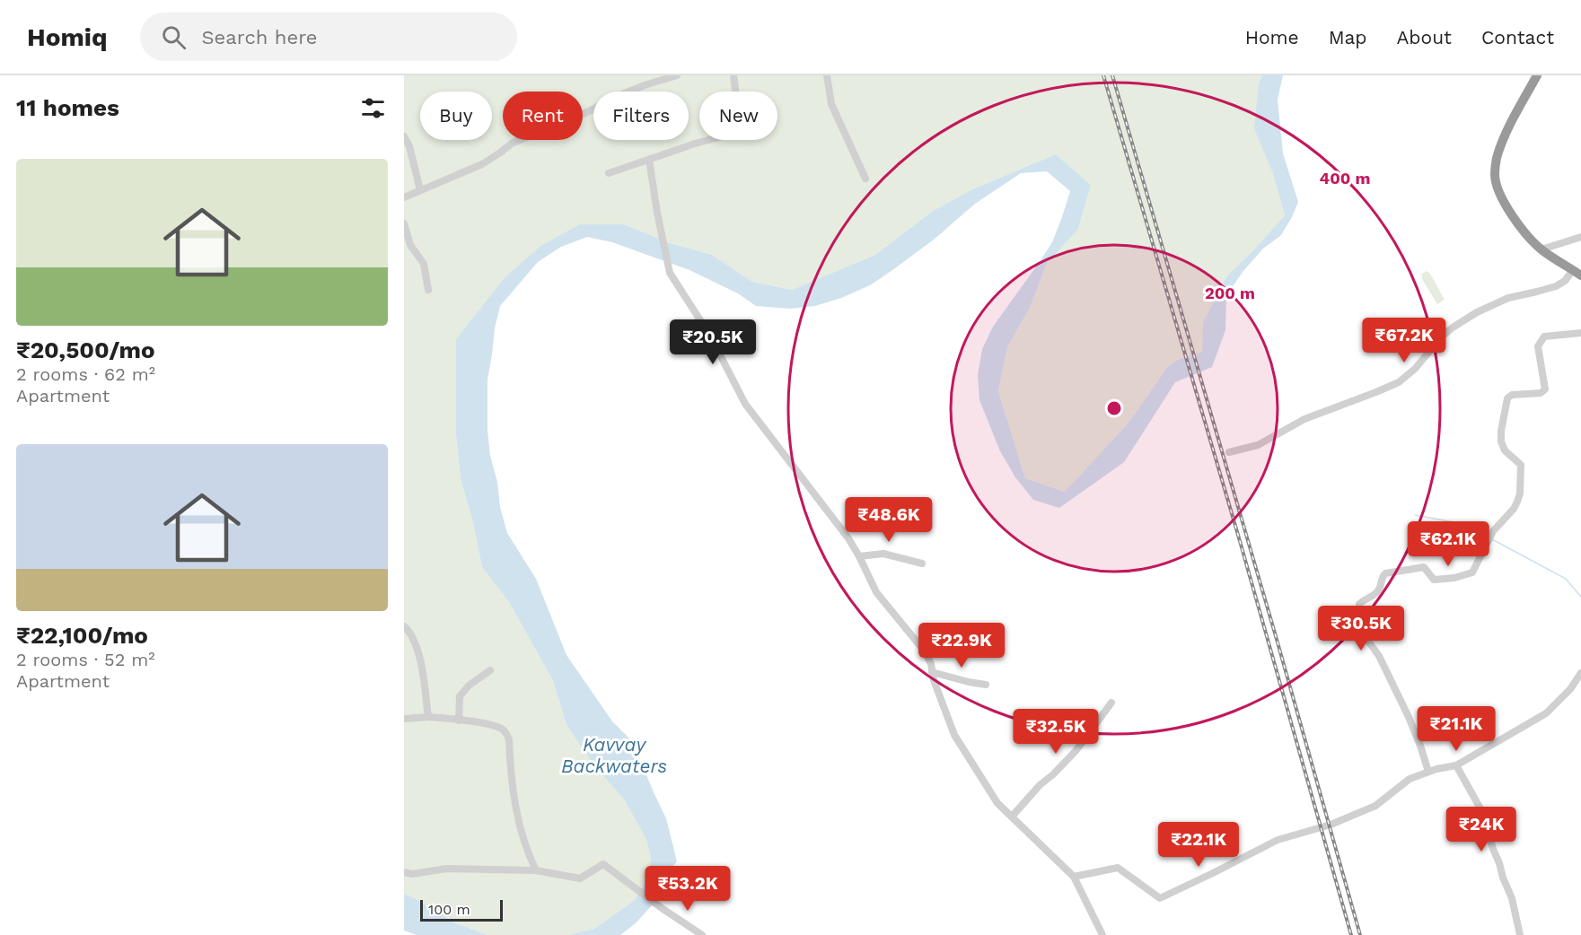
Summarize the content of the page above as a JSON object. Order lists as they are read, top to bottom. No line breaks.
{"water":["Kavvay Backwaters"],"scale_bar":"100 m","page":{"header":"Homiq","search":"Search here","nav":["Home","Map","About","Contact"],"heading":"11 homes","chip":["Buy","Rent","Filters","New"],"list":[{"name":"₹20,500/mo","note":"2 rooms · 62 m² · Apartment"},{"name":"₹22,100/mo","note":"2 rooms · 52 m² · Apartment"}],"price":["₹67.2K","₹20.5K","₹48.6K","₹62.1K","₹30.5K","₹22.9K","₹21.1K","₹32.5K","₹24K","₹22.1K","₹53.2K"],"scale":"100 m"},"rings":["400 m","200 m"]}
